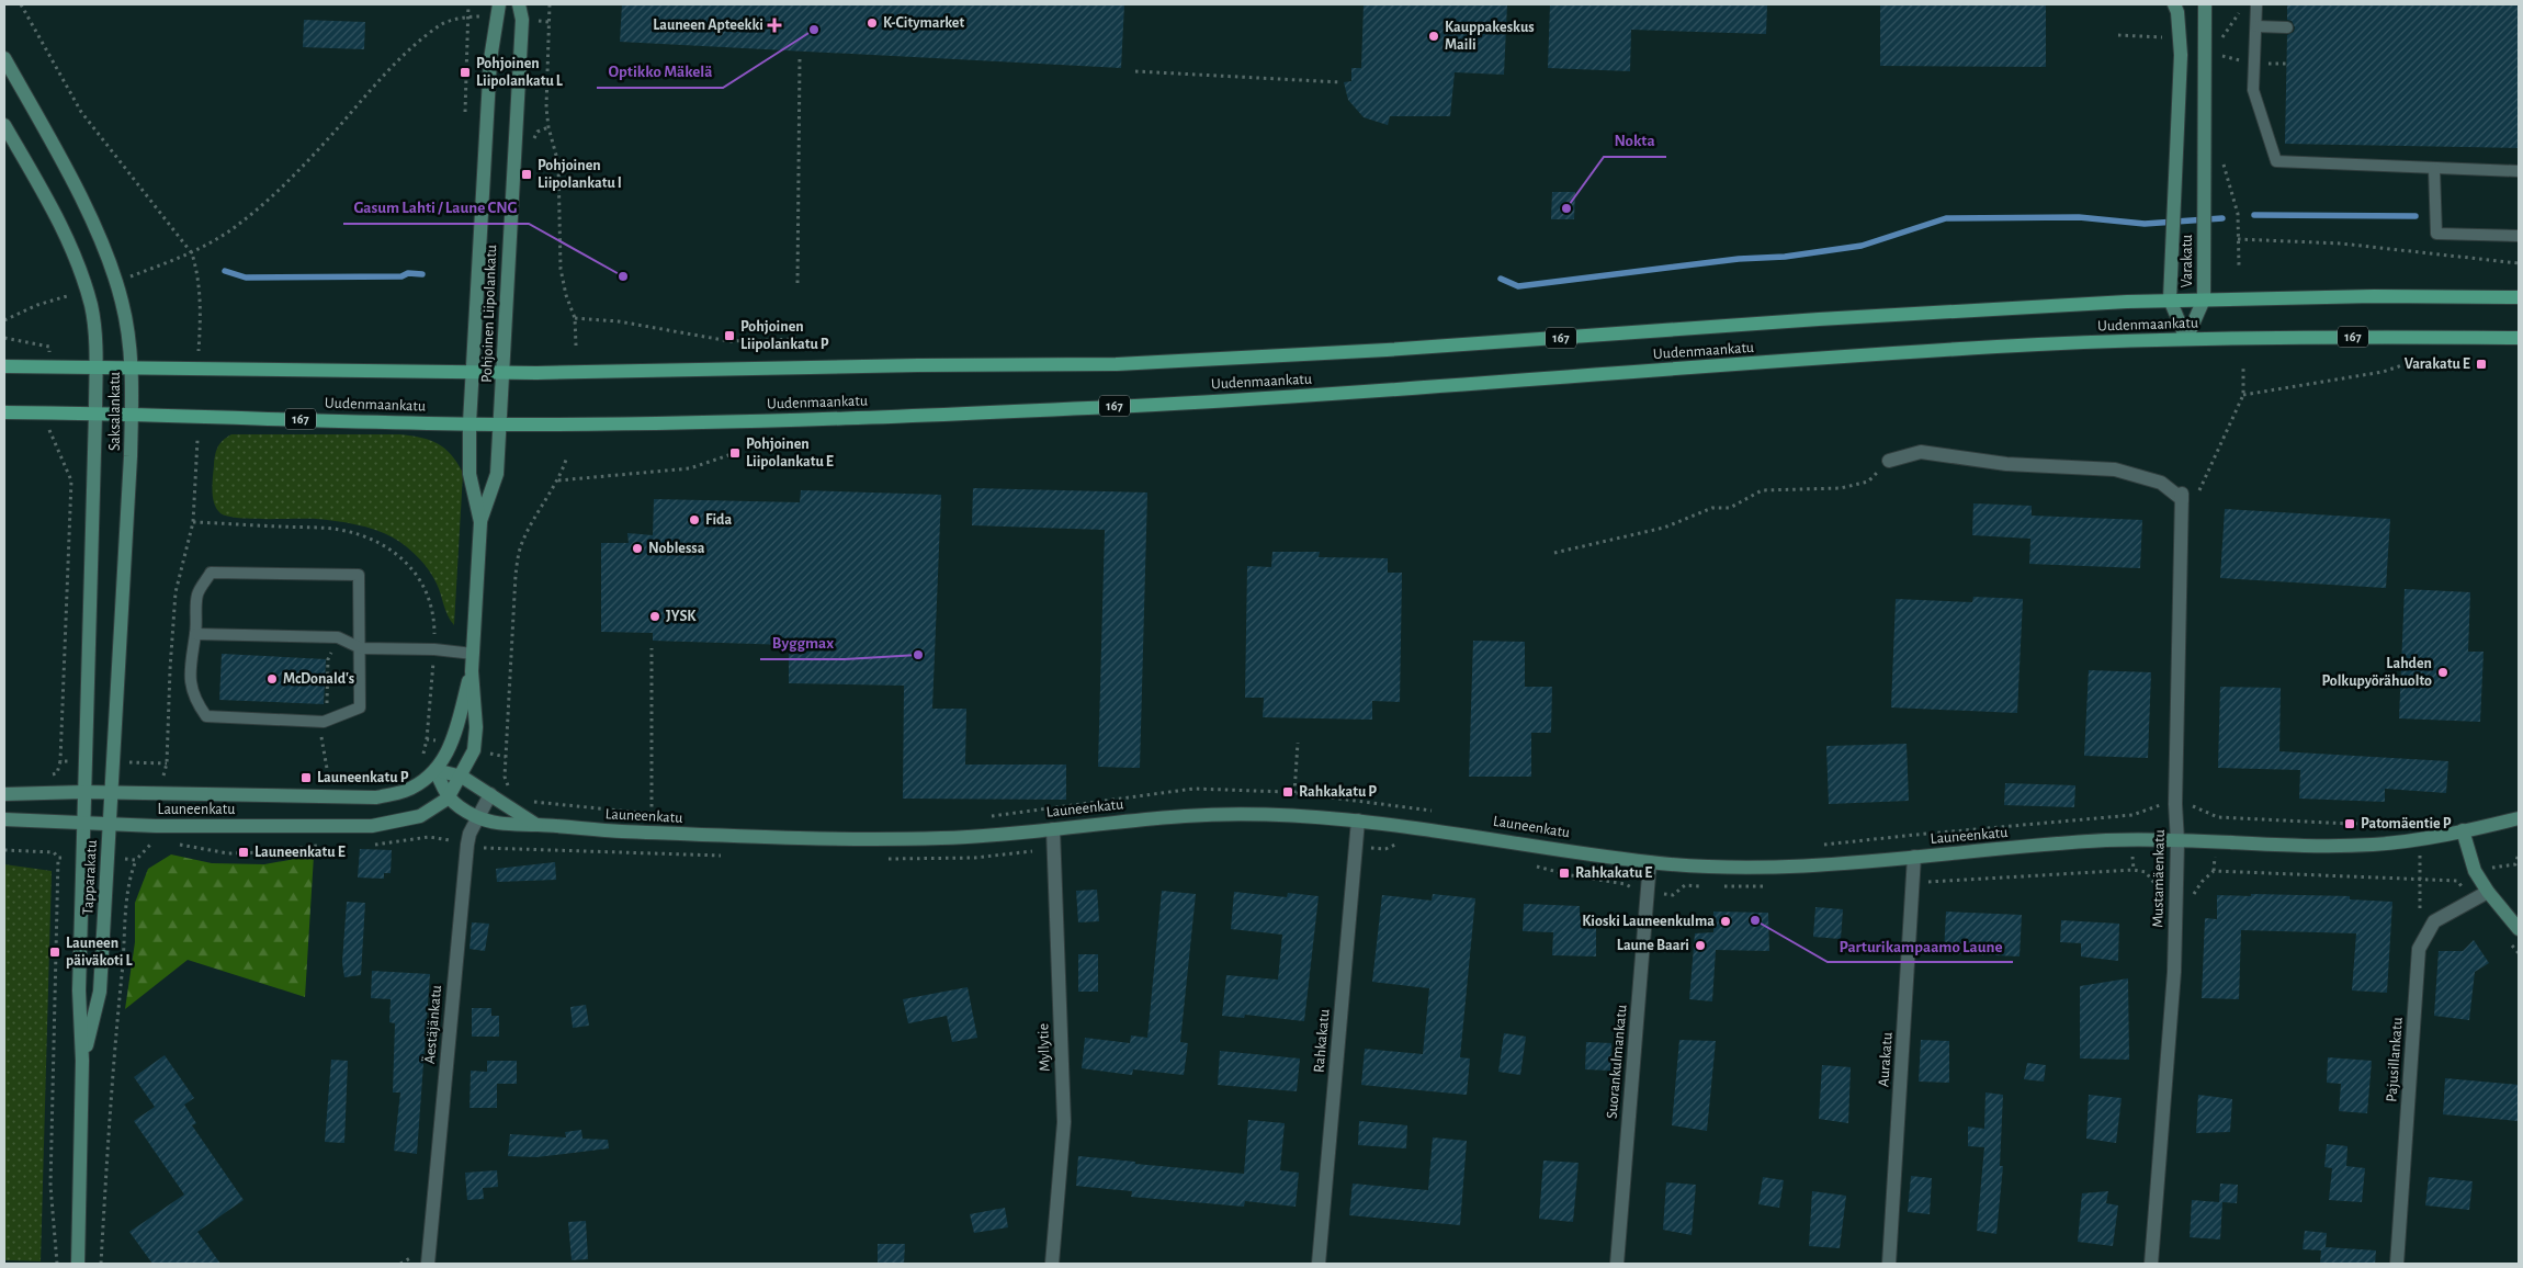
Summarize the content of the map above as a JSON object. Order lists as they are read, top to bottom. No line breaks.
{"streets":{"main road":["Uudenmaankatu","167"],"street":["Varakatu","Pohjoinen Liipolankatu","Saksalankatu","Launeenkatu","Tapparakatu","Mustamäenkatu","Äestäjänkatu","Rahkakatu","Myllytie","Aurakatu","Pajusillankatu","Suorankulmankatu"]},"crossings":[["Varakatu","Uudenmaankatu"],["Pohjoinen Liipolankatu","Uudenmaankatu"],["Pohjoinen Liipolankatu","Launeenkatu"],["Uudenmaankatu","Saksalankatu"],["Saksalankatu","Launeenkatu"],["Saksalankatu","Tapparakatu"],["Launeenkatu","Tapparakatu"],["Launeenkatu","Mustamäenkatu"],["Launeenkatu","Äestäjänkatu"],["Launeenkatu","Rahkakatu"],["Launeenkatu","Myllytie"],["Launeenkatu","Aurakatu"],["Launeenkatu","Suorankulmankatu"]],"places":{"other":["K-Citymarket","Optikko Mäkelä","Kauppakeskus Maili","Nokta","Gasum Lahti / Laune CNG","Fida","Noblessa","JYSK","Byggmax","Lahden Polkupyörähuolto","McDonald's","Parturikampaamo Laune","Kioski Launeenkulma","Laune Baari"],"health":["Launeen Apteekki"],"transit":["Pohjoinen Liipolankatu L","Pohjoinen Liipolankatu I","Pohjoinen Liipolankatu P","Varakatu E","Pohjoinen Liipolankatu E","Launeenkatu P","Rahkakatu P","Patomäentie P","Launeenkatu E","Rahkakatu E","Launeen päiväkoti L"]}}
